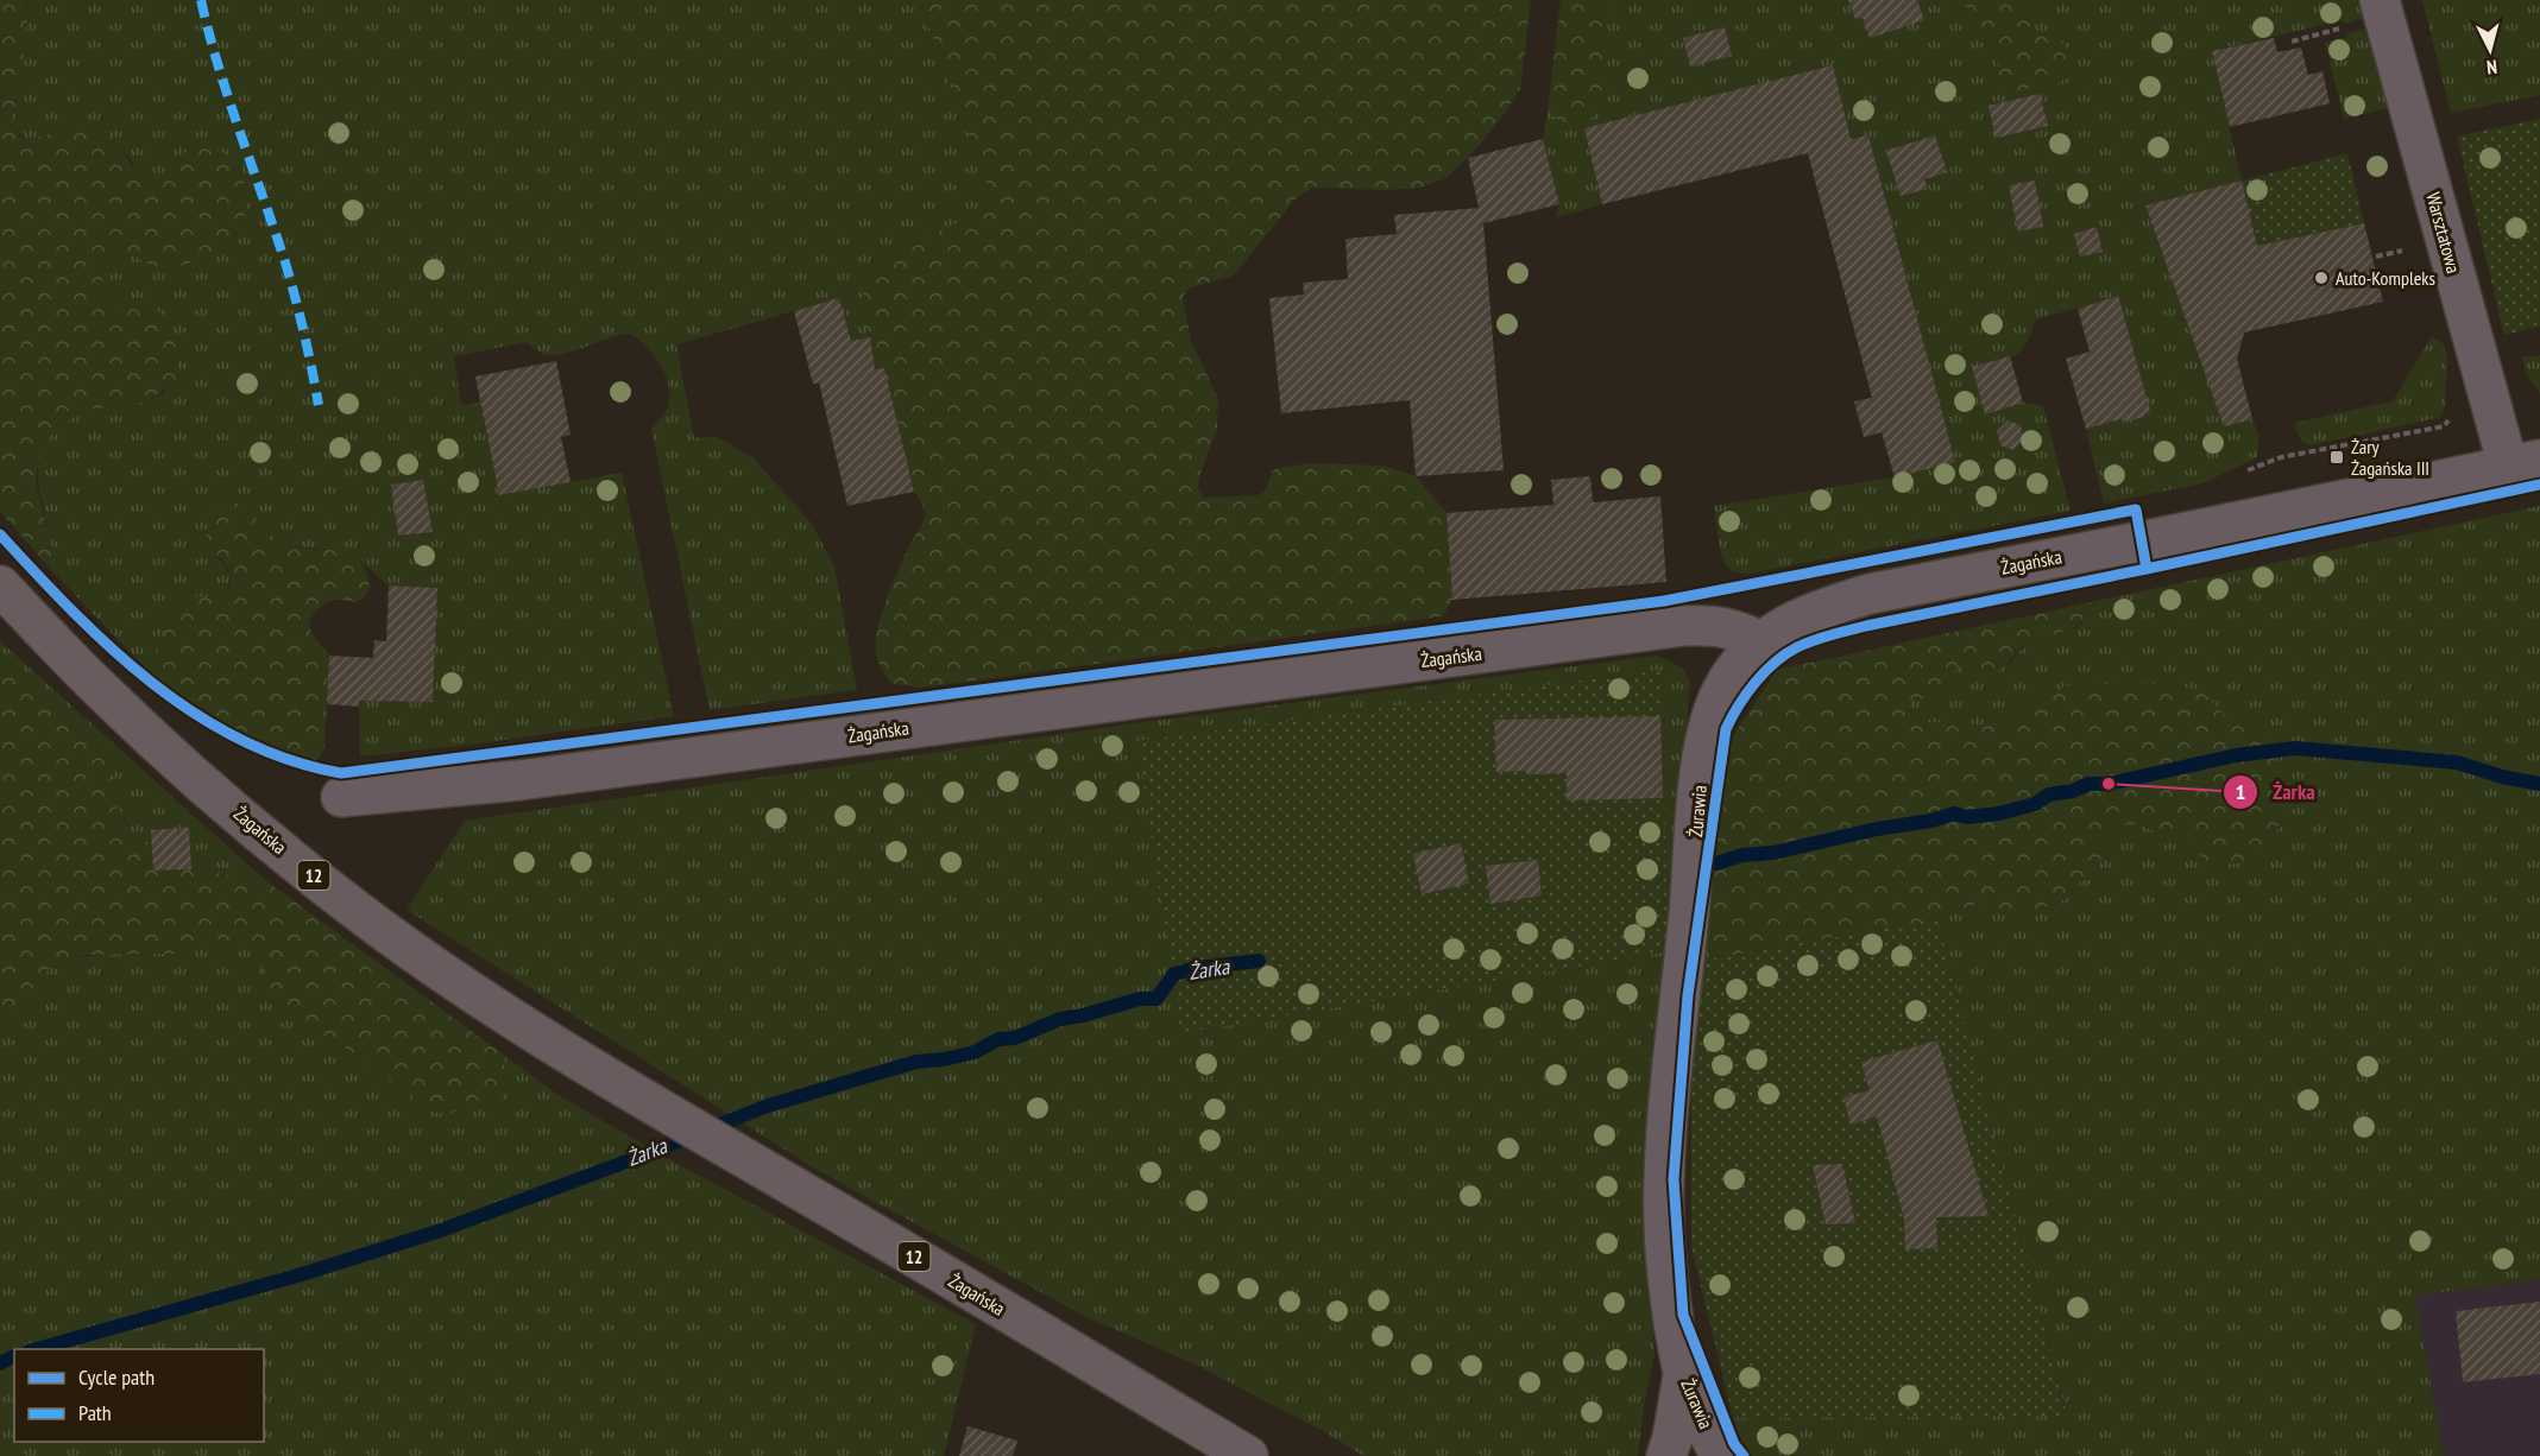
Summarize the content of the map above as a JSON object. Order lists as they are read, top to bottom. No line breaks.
{"streets":{"main road":["Żagańska","12"],"street":["Warsztatowa","Żurawia"]},"crossings":[["Warsztatowa","Żagańska"],["Żagańska","Żurawia"]],"water":["Żarka"],"places":{"other":["Auto-Kompleks","Żarka"],"transit":["Żary Żagańska III"]},"legend":["Cycle path","Path"],"north":"bottom"}
